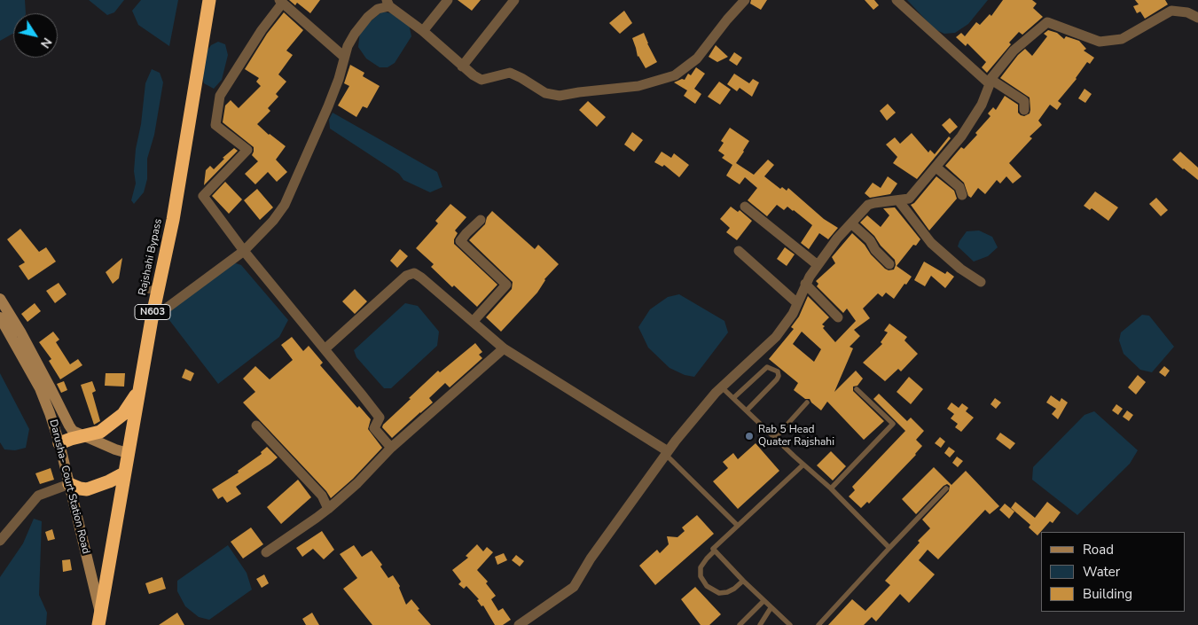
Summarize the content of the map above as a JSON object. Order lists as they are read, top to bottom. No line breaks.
{"streets":{"highway":["Rajshahi Bypass","N603"],"street":["Darusha- Court Station Road"]},"crossings":[["Rajshahi Bypass","Darusha- Court Station Road"]],"places":["Rab 5 Head Quater Rajshahi"],"legend":["Road","Water","Building"],"north":"bottom right"}
